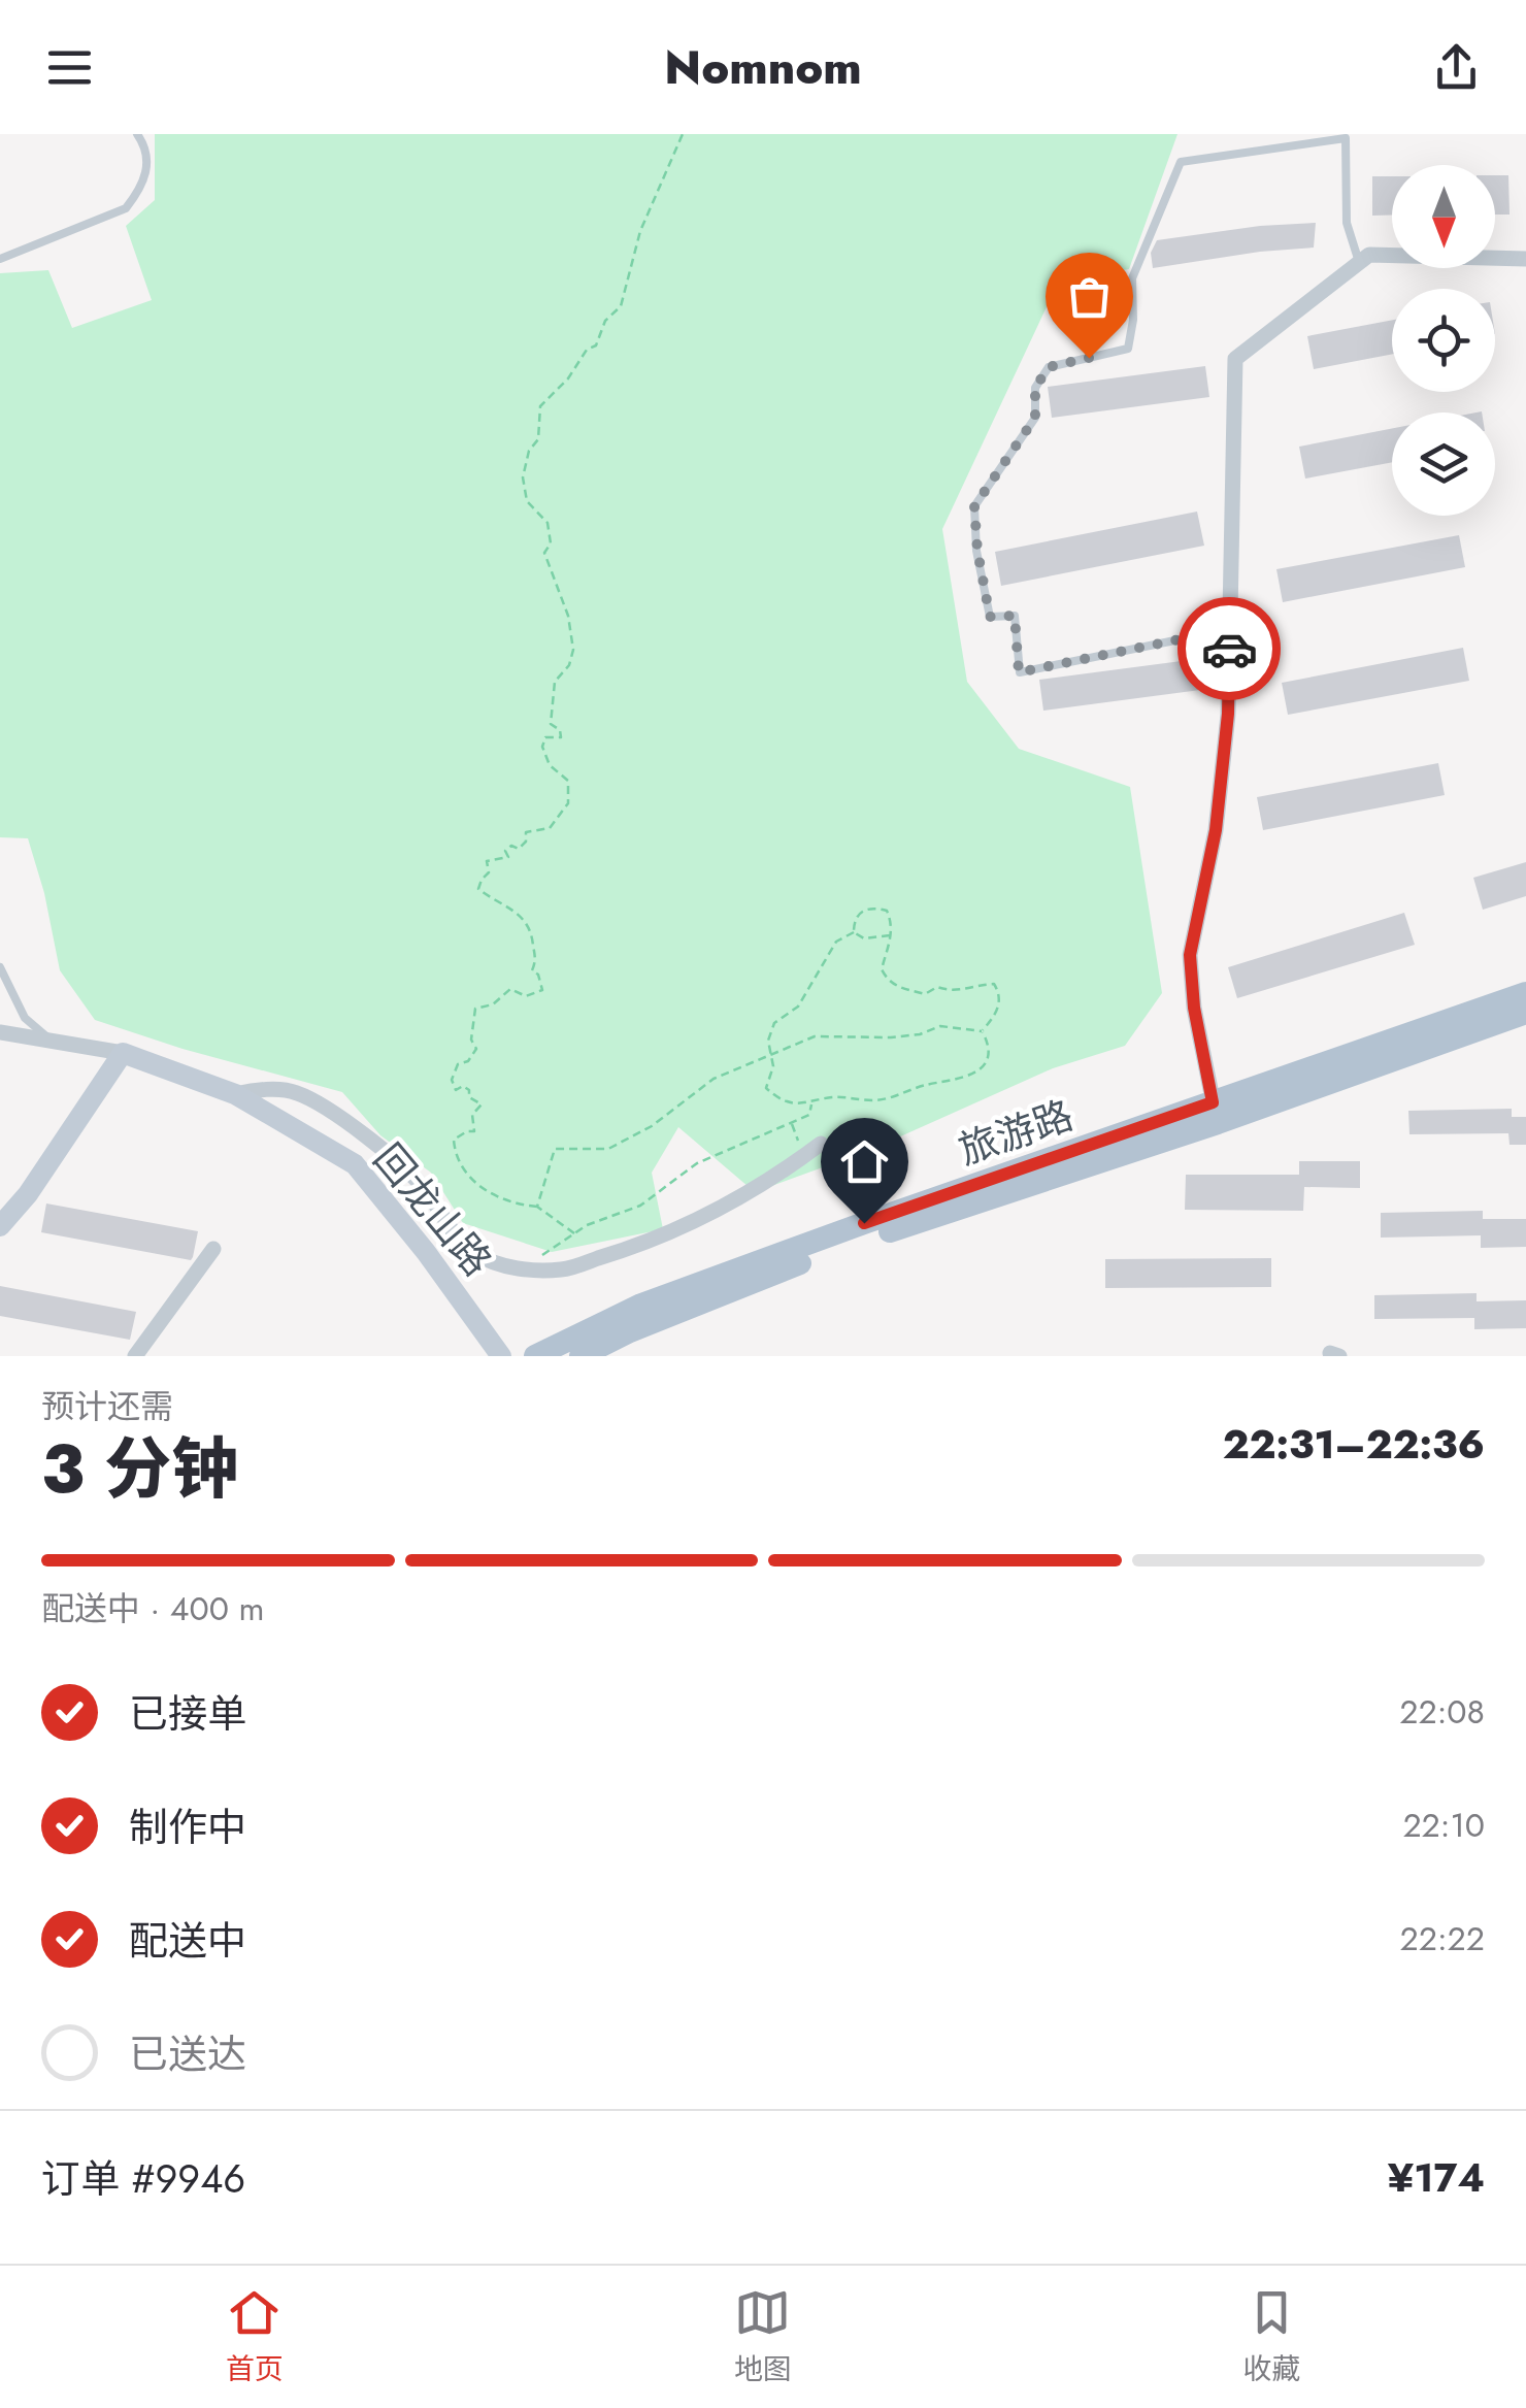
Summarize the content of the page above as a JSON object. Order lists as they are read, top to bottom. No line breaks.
{"streets":{"main road":["旅游路"],"street":["回龙山路"]},"north":"bottom","page":{"header":"Nomnom","heading":["3 分钟","预计还需","22:31–22:36"],"panel":["订单 #9946","¥174"],"bar":"配送中 · 400 m","list":[["已接单","22:08"],["制作中","22:10"],["配送中","22:22"],"已送达"],"tabs":["首页","地图","收藏"]}}
